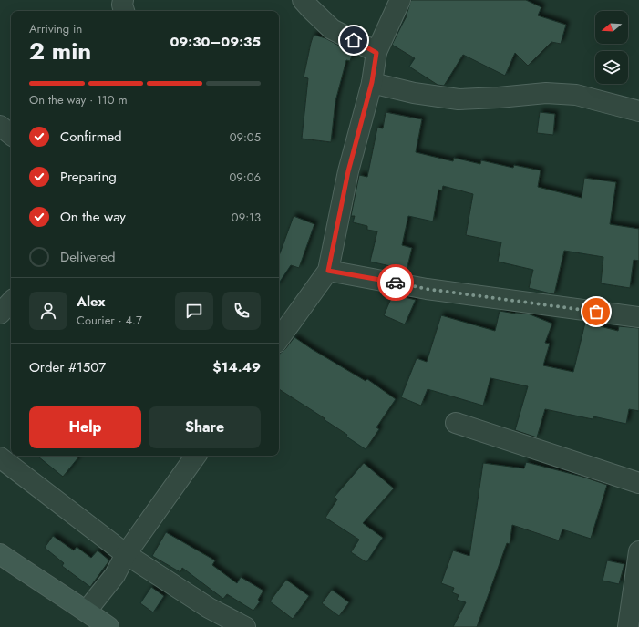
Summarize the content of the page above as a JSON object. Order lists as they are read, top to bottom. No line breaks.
{"north":"left","page":{"heading":["2 min","Arriving in","09:30–09:35"],"panel":["Alex","Courier · 4.7","Order #1507","$14.49"],"bar":"On the way · 110 m","list":[["Confirmed","09:05"],["Preparing","09:06"],["On the way","09:13"],"Delivered"],"buttons":["Help","Share"]}}
